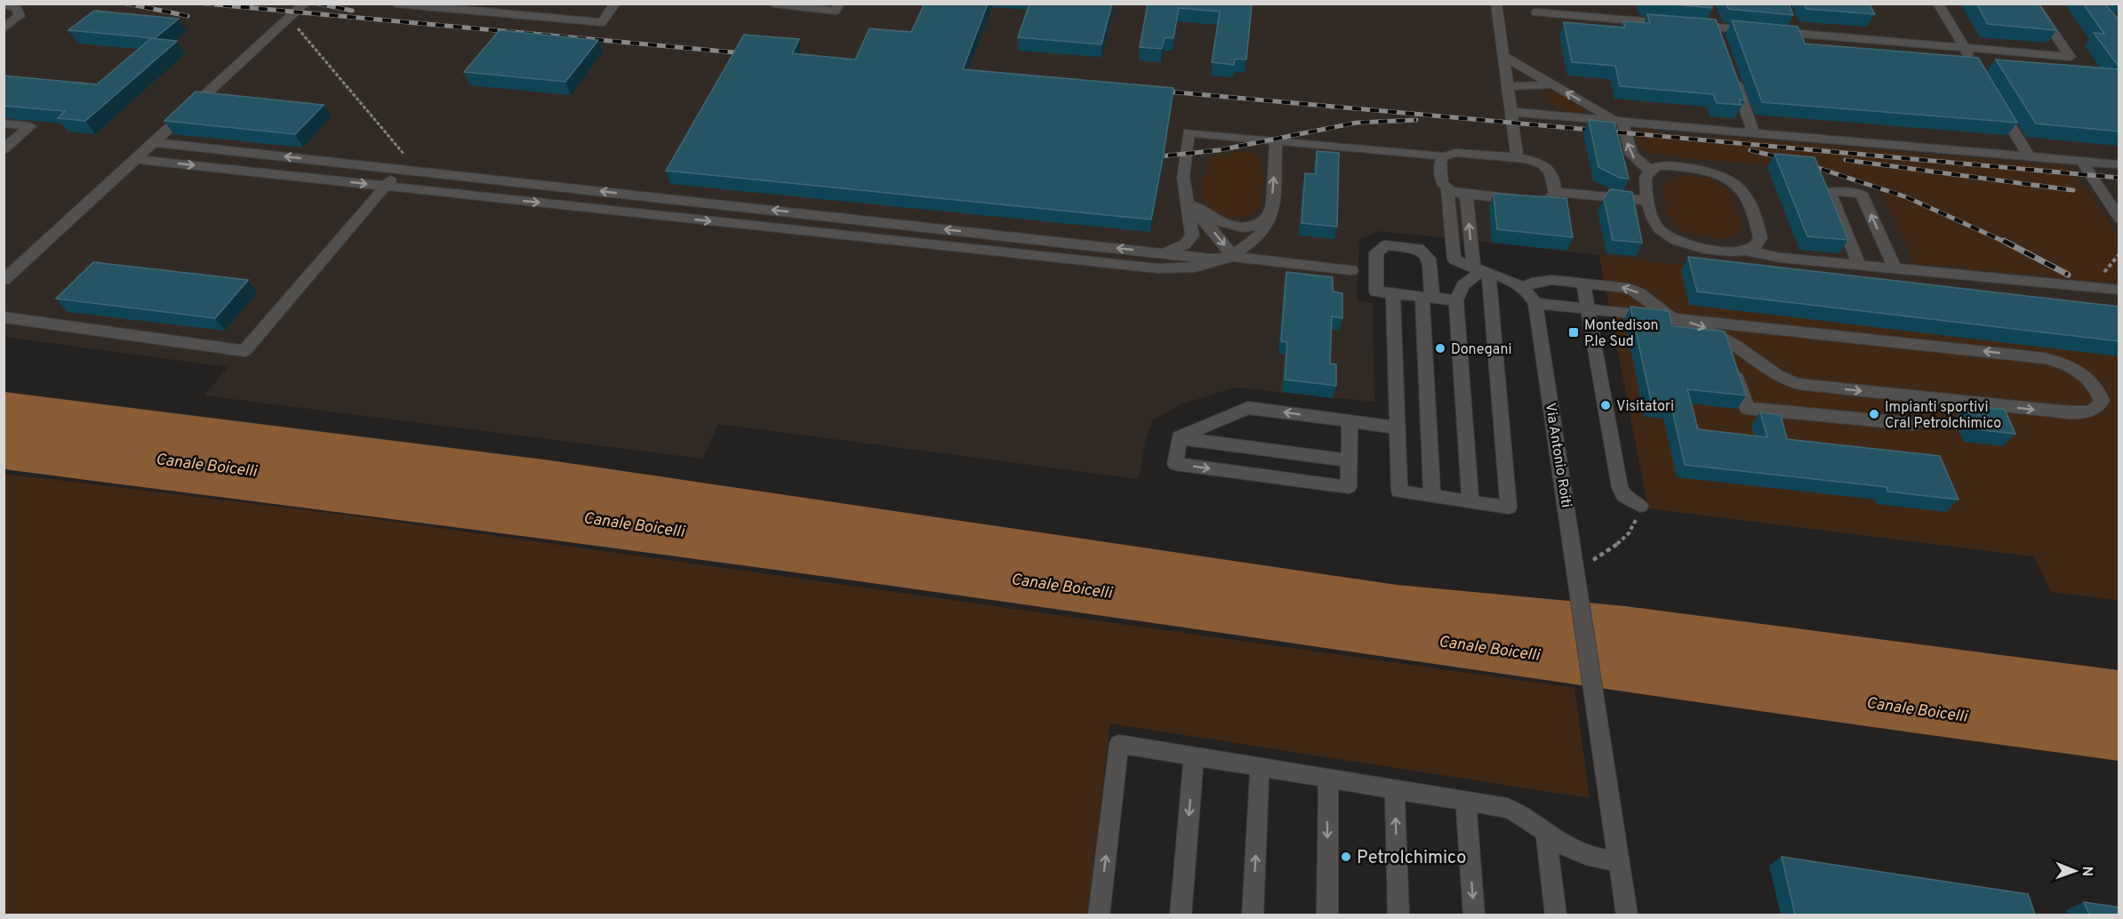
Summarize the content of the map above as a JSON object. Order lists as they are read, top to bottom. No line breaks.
{"streets":{"street":["Via Antonio Roiti"]},"water":["Canale Boicelli"],"places":{"transit":["Montedison P.le Sud"],"other":["Donegani","Visitatori","Impianti sportivi Cral Petrolchimico","Petrolchimico"]},"north":"right"}
